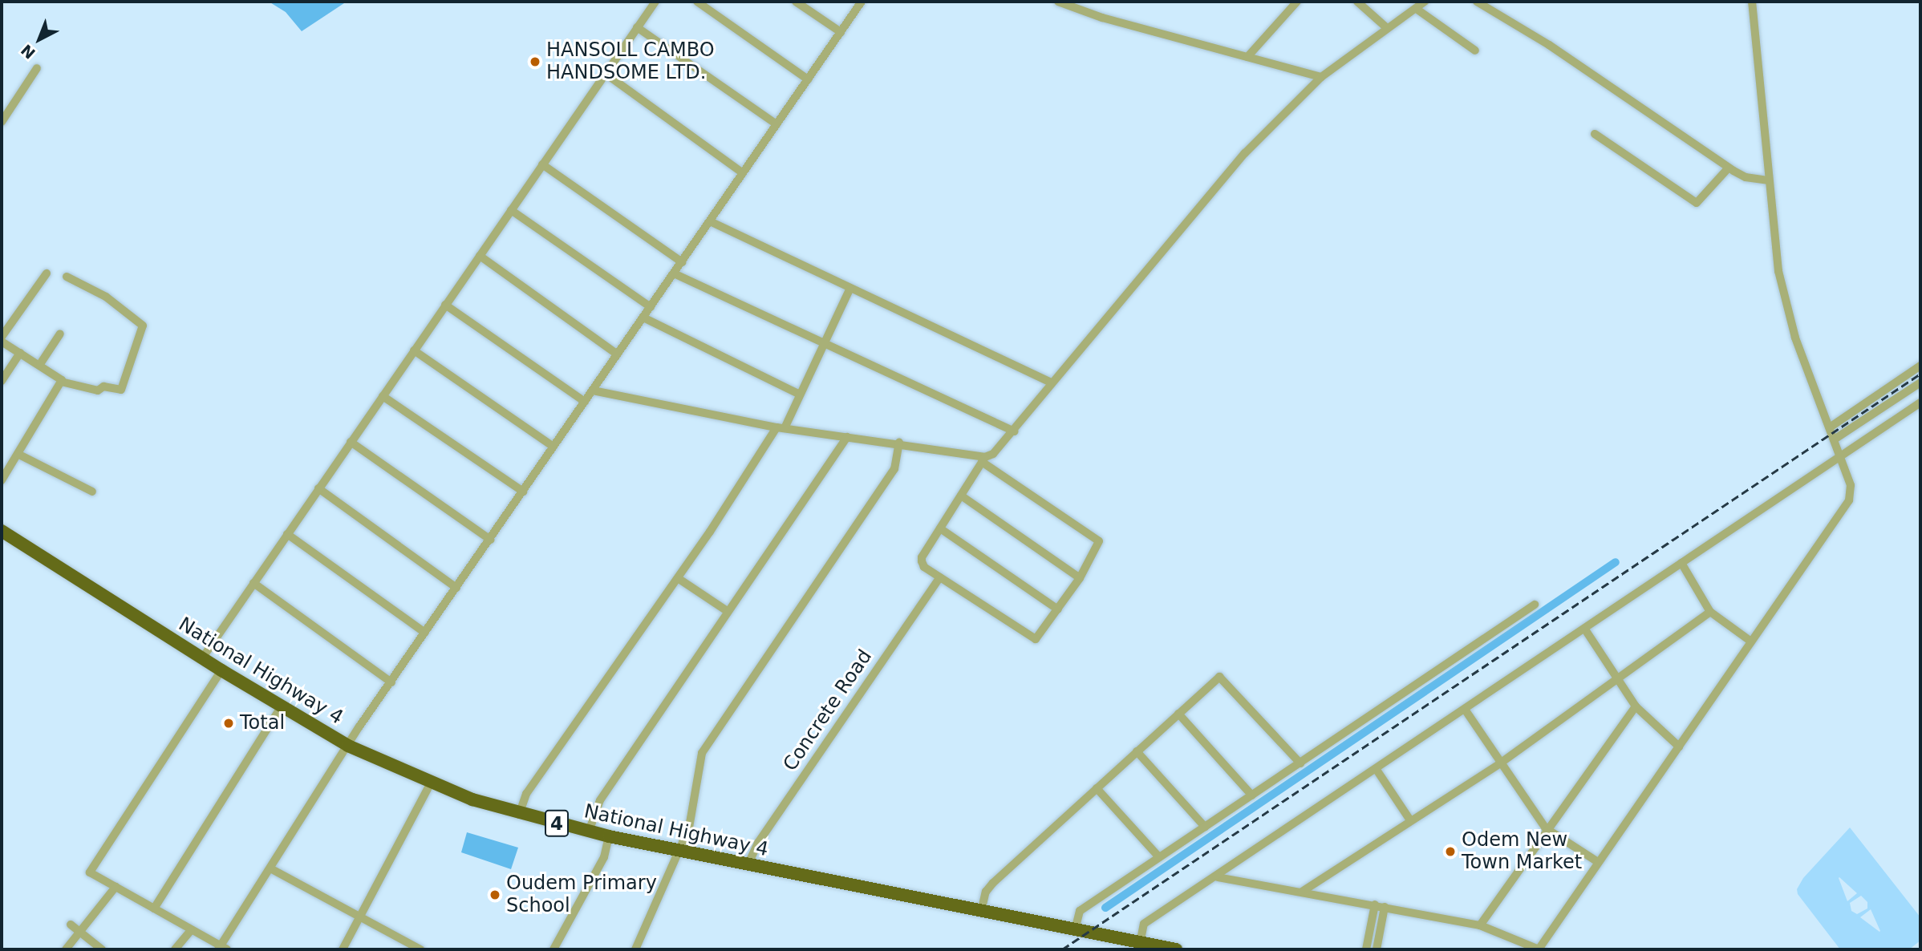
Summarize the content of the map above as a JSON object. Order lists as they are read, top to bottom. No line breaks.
{"streets":{"highway":["National Highway 4","4"],"street":["Concrete Road"]},"crossings":[["National Highway 4","Concrete Road"]],"places":["HANSOLL CAMBO HANDSOME LTD.","Total","Odem New Town Market","Oudem Primary School"],"north":"bottom left"}
